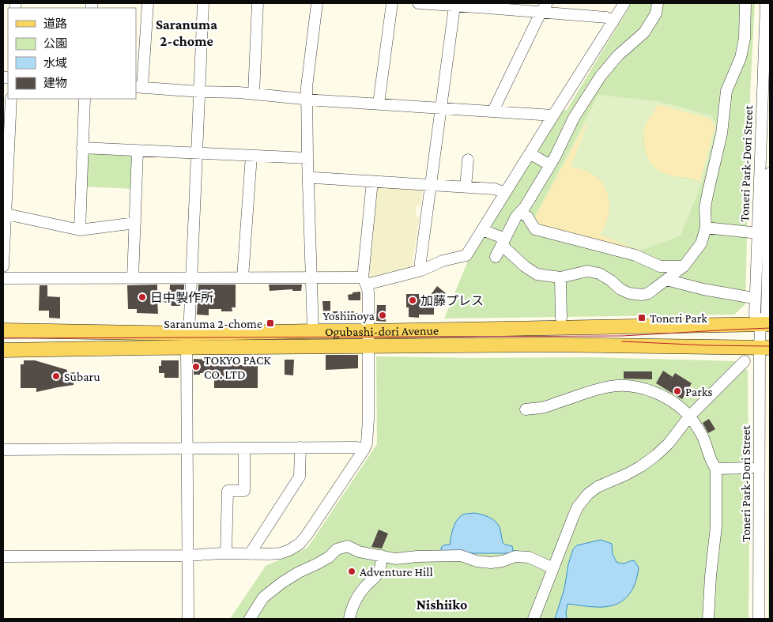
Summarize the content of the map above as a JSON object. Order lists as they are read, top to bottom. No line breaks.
{"streets":{"main road":["Ogubashi-dori Avenue"],"street":["Toneri Park-Dori Street"]},"crossings":[["Toneri Park-Dori Street","Ogubashi-dori Avenue"]],"districts":["Saranuma 2-chome","Nishiiko"],"places":{"other":["日中製作所","加藤プレス","Yoshinoya","TOKYO PACK CO. LTD","Subaru","Parks","Adventure Hill"],"transit":["Toneri Park","Saranuma 2-chome"]},"legend":["道路","公園","水域","建物"]}
